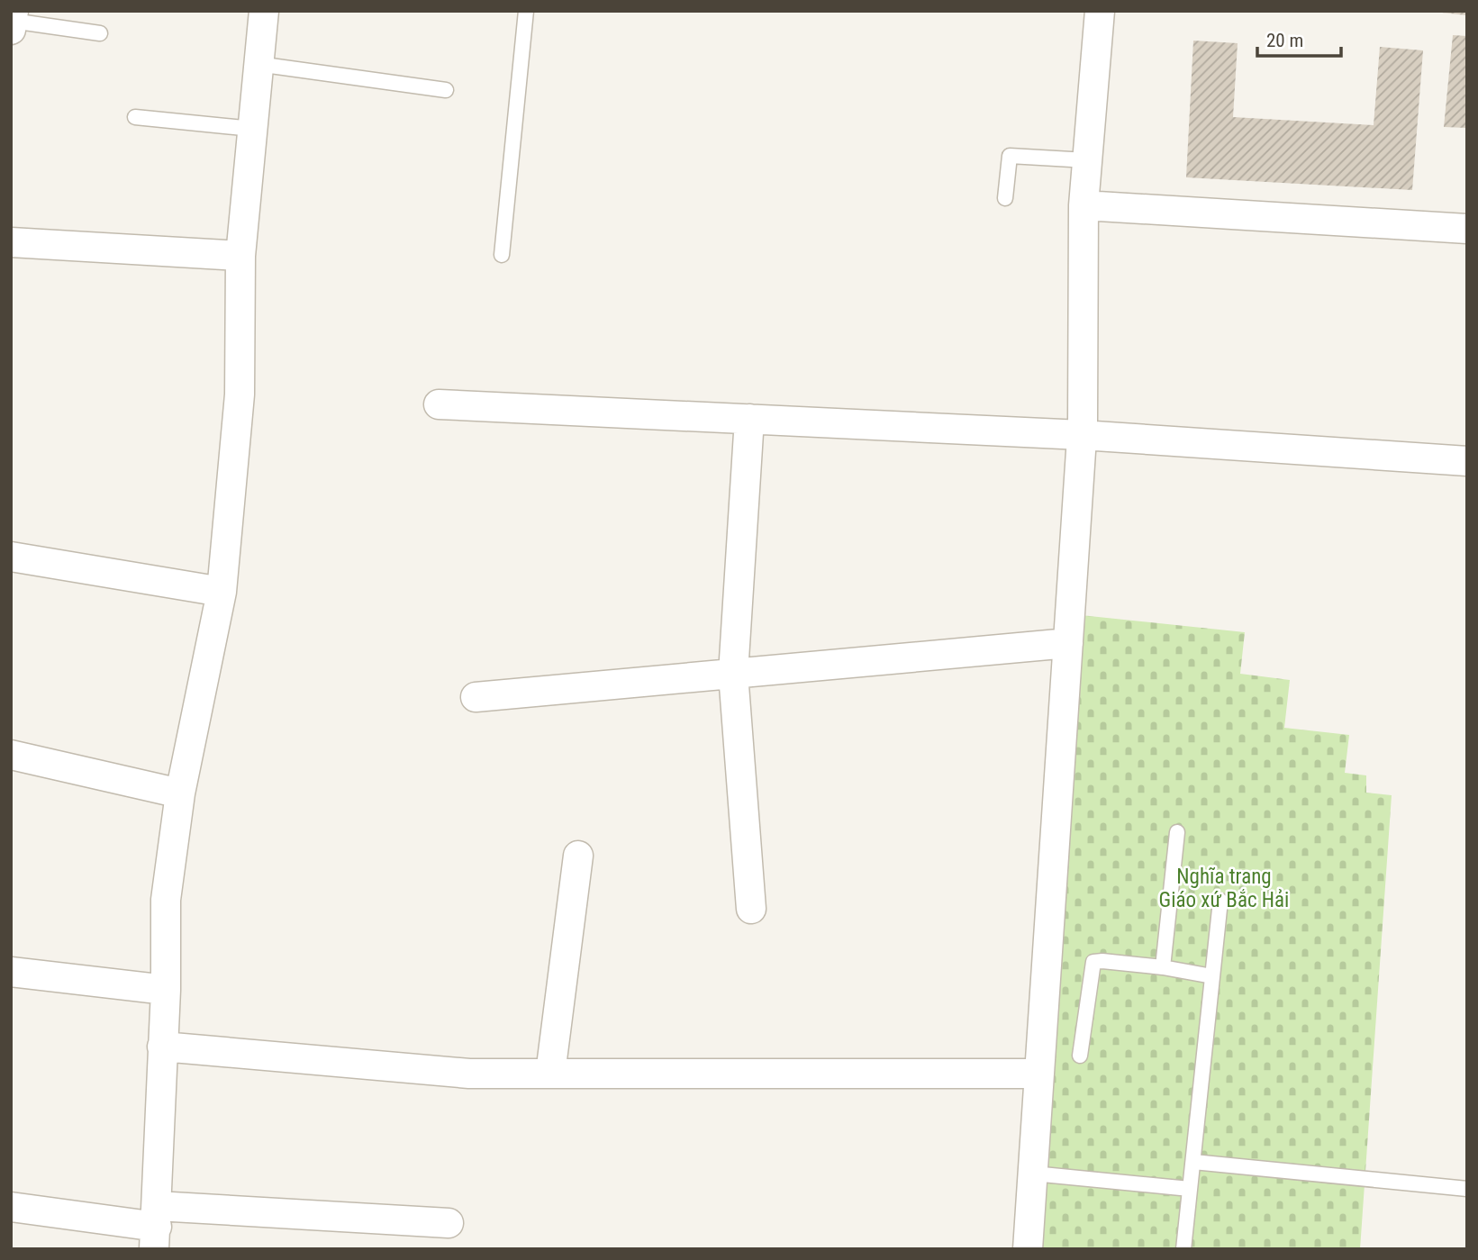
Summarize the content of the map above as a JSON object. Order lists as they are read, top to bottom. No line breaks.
{"parks":["Nghĩa trang Giáo xứ Bắc Hải"],"scale_bar":"20 m"}
